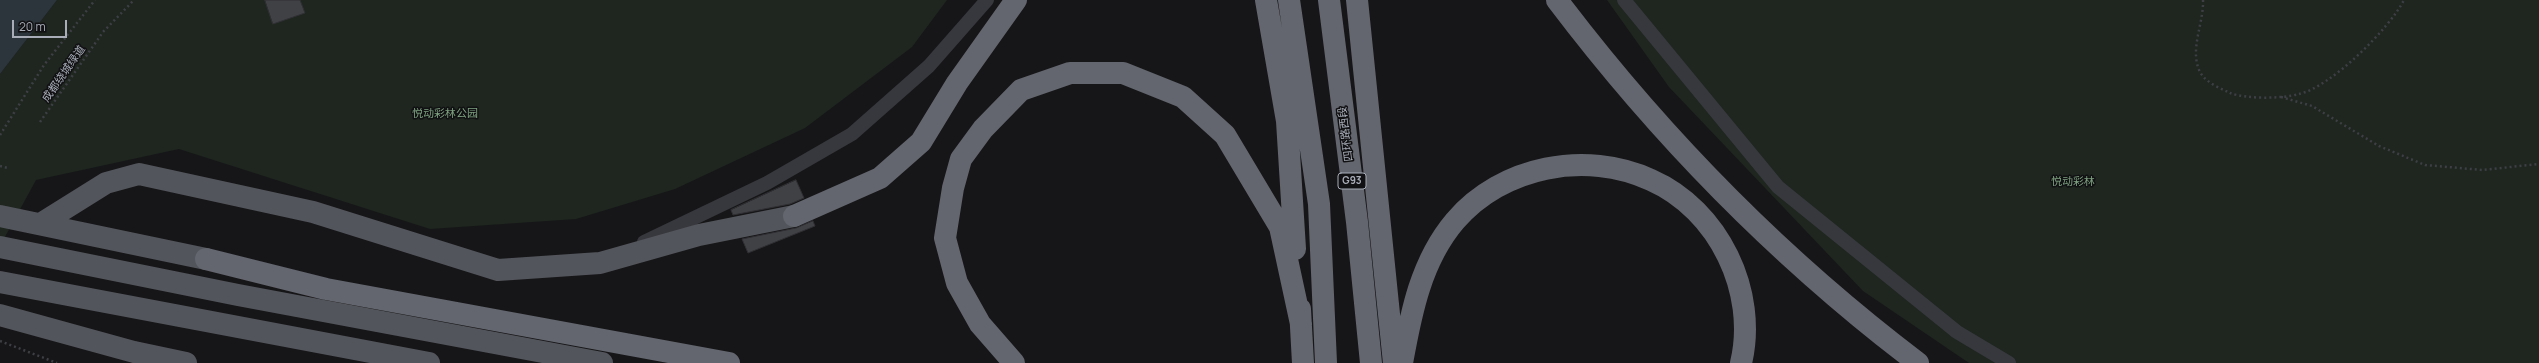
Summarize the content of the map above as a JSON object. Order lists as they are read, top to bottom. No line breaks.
{"streets":{"highway":["四环路西段","G93"],"path":["成都绕城绿道"]},"parks":["悦动彩林公园","悦动彩林"],"scale_bar":"20 m"}
